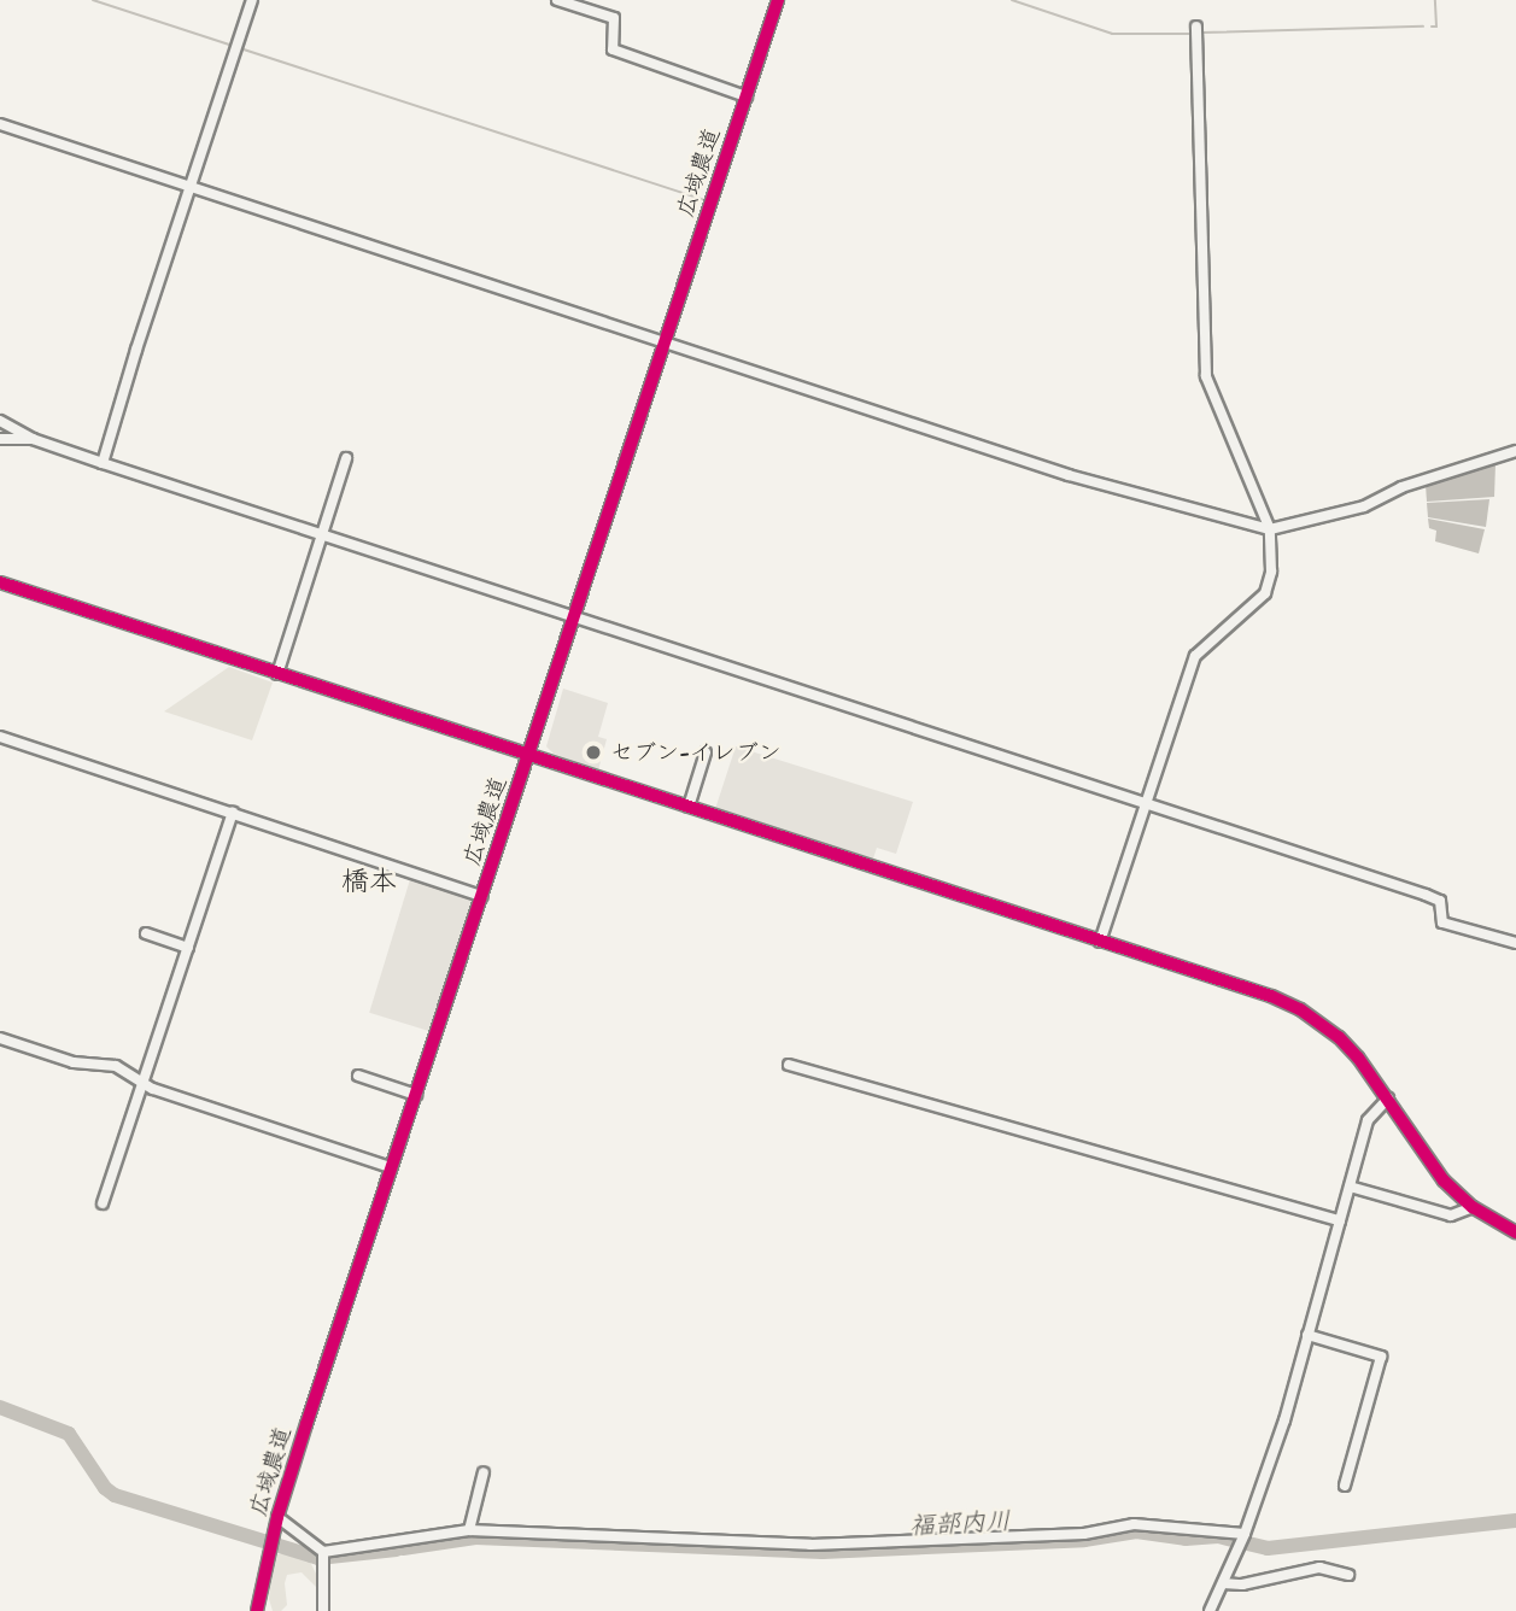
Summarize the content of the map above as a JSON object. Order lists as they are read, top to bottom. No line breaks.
{"streets":{"street":["広域農道"]},"districts":["橋本"],"water":["福部内川"],"places":["セブン-イレブン"]}
